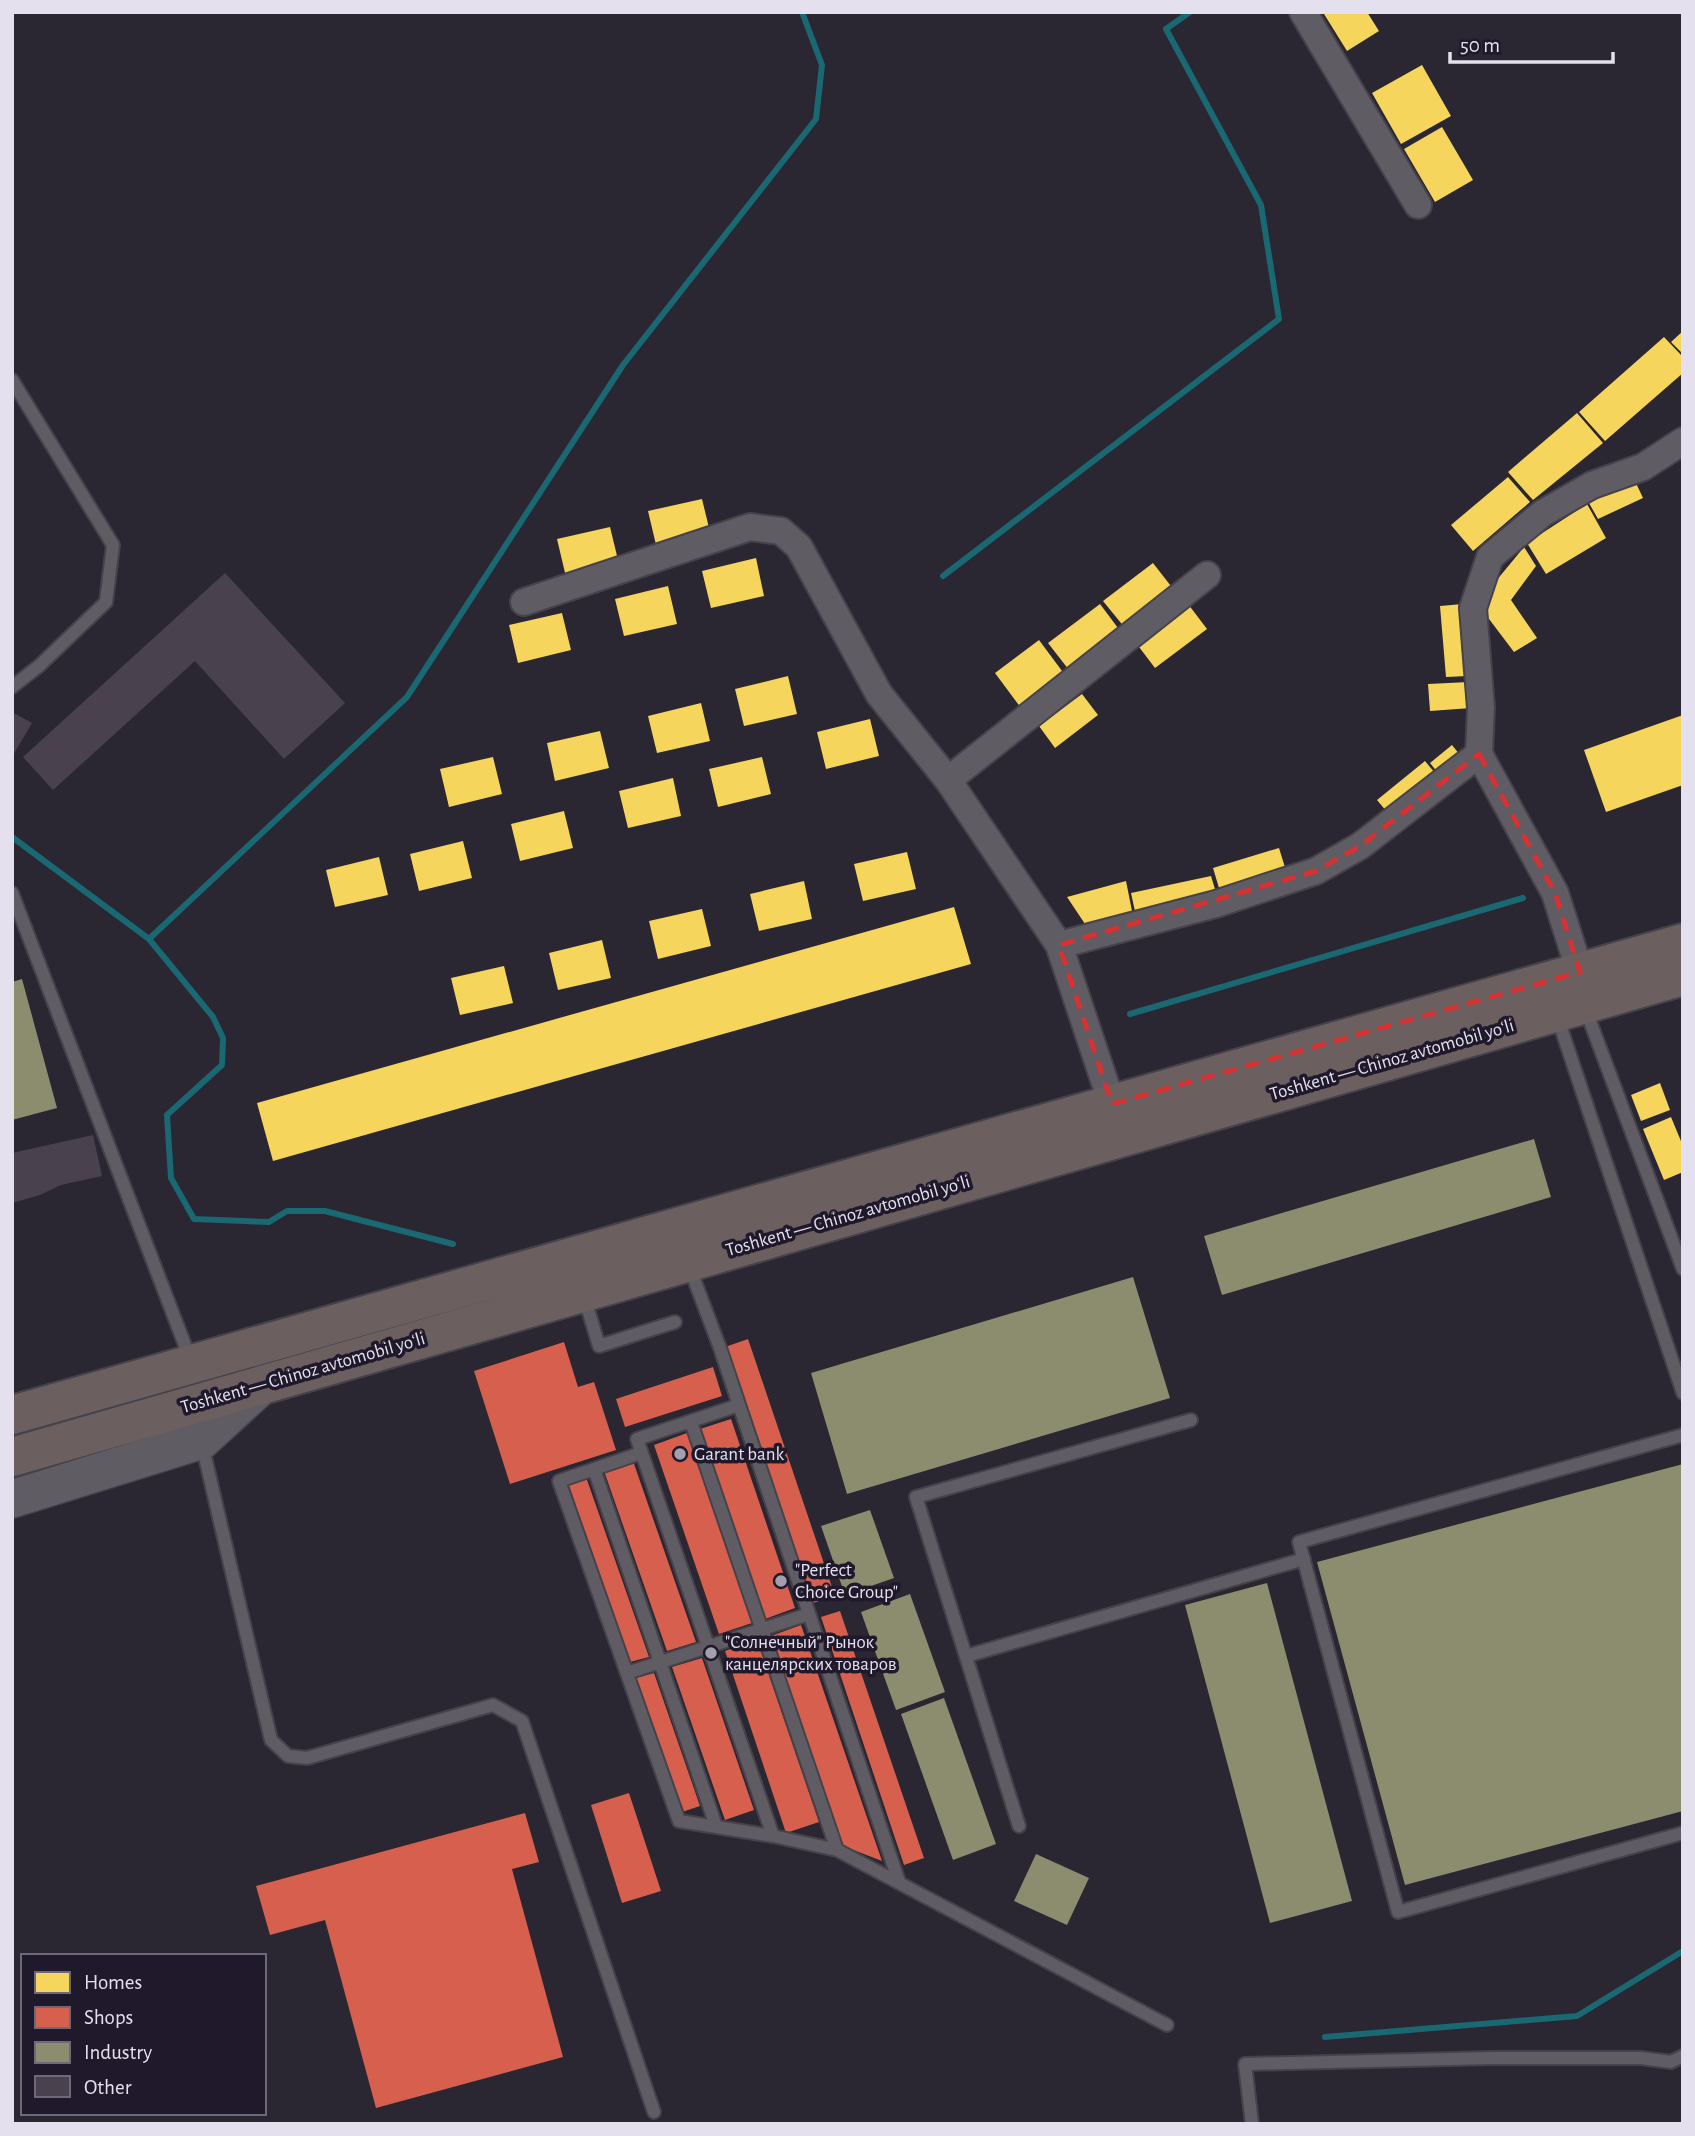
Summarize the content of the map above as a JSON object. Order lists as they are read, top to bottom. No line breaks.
{"streets":{"highway":["Toshkent — Chinoz avtomobil yoʻli"]},"places":["Garant bank","\"Perfect Choice Group\"","\"Солнечный\" Рынок канцелярских товаров"],"legend":["Homes","Shops","Industry","Other"],"scale_bar":"50 m"}
